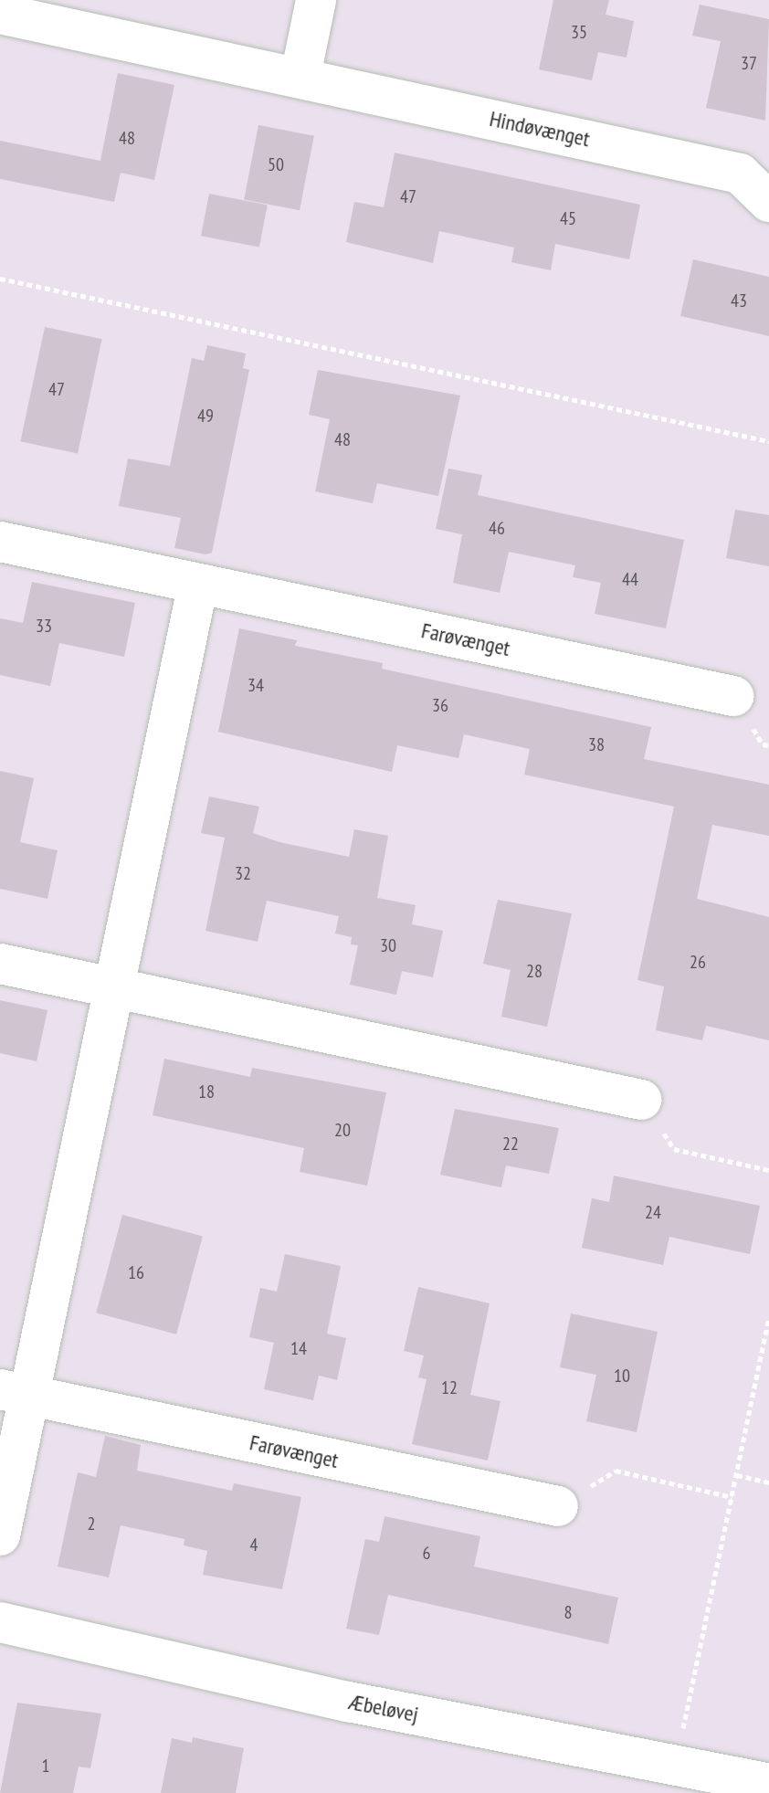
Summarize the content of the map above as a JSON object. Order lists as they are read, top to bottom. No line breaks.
{"streets":{"street":["Hindøvænget","Farøvænget","Æbeløvej"]},"house_numbers":["35","37","48","50","47","45","43","47","49","48","46","44","33","34","36","38","32","30","26","28","18","20","22","24","16","14","10","12","2","4","6","8","1"]}
